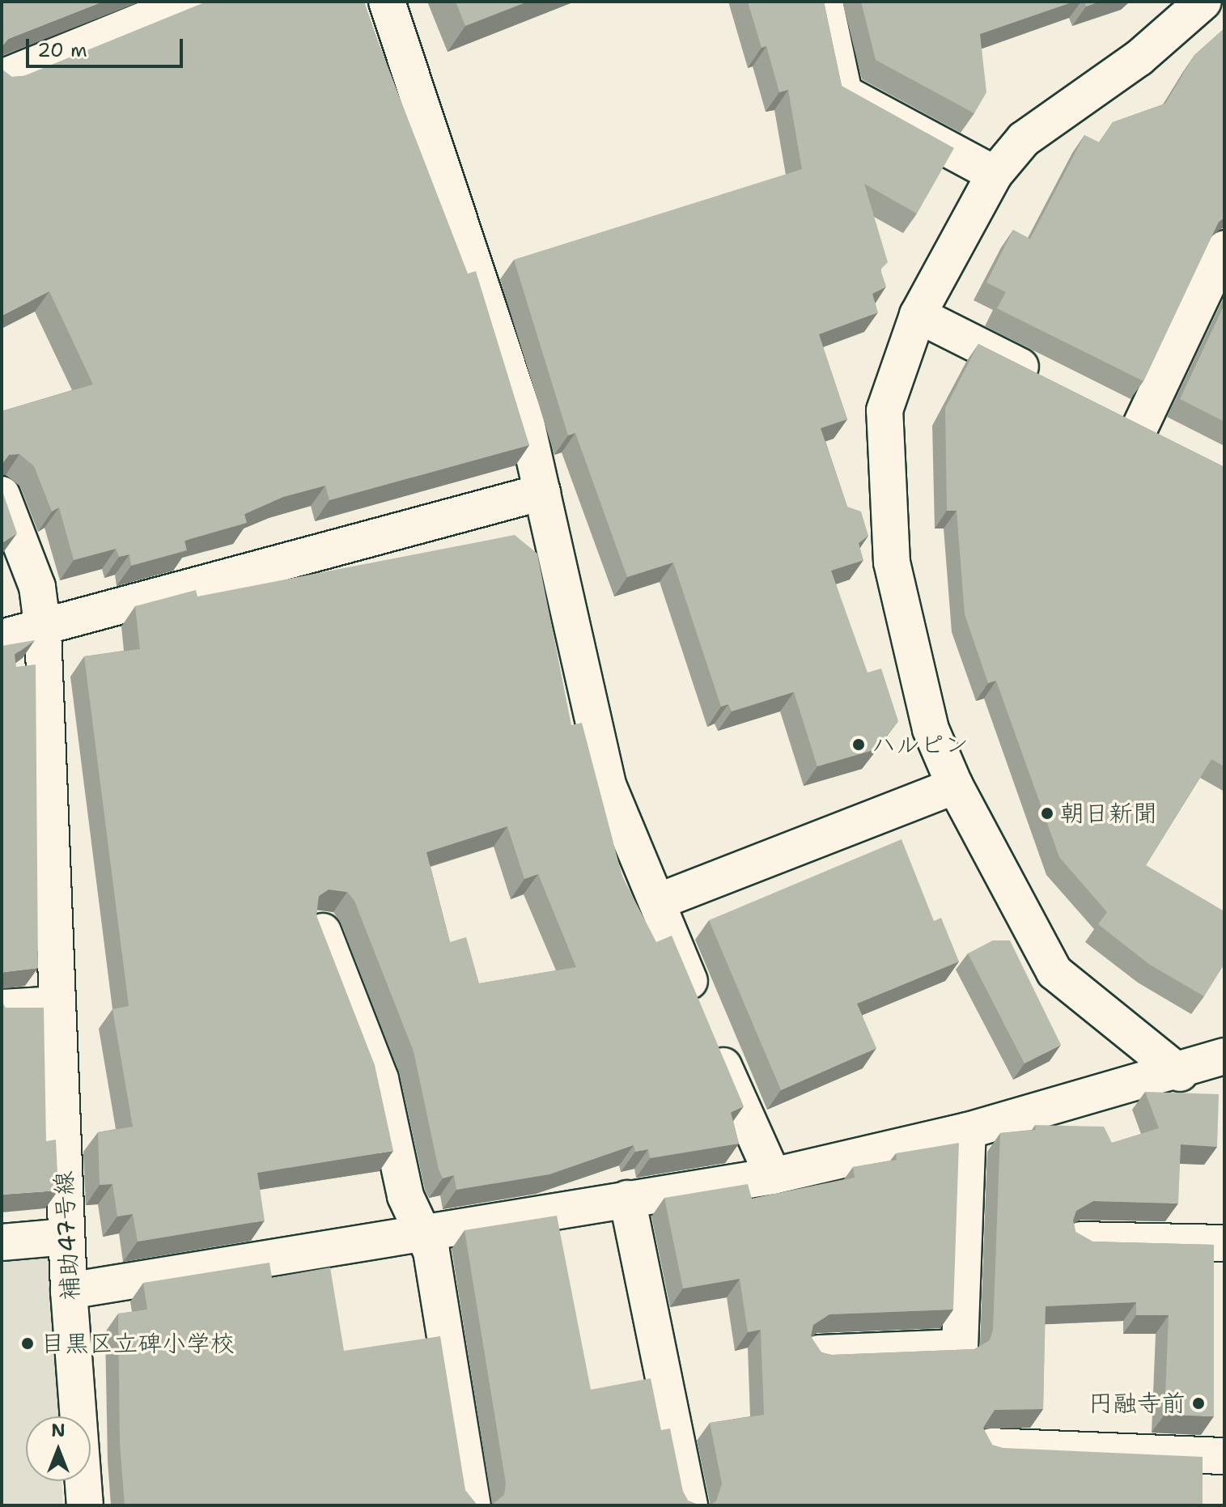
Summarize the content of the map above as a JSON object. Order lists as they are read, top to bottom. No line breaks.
{"streets":{"street":["補助47号線"]},"places":["ハルピン","朝日新聞","目黒区立碑小学校","円融寺前"],"scale_bar":"20 m","north":"top"}
